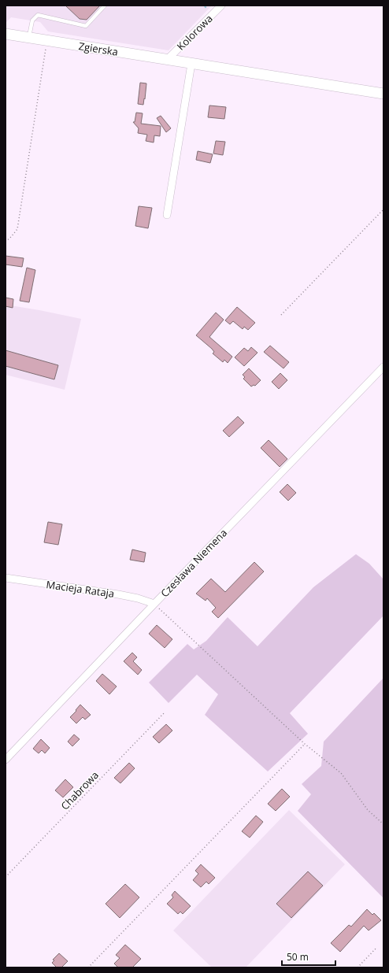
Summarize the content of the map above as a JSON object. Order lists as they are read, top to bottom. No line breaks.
{"streets":{"main road":["Zgierska"],"street":["Kolorowa","Czesława Niemena","Macieja Rataja"],"path":["Chabrowa"]},"crossings":[["Kolorowa","Zgierska"],["Czesława Niemena","Macieja Rataja"]],"scale_bar":"50 m"}
